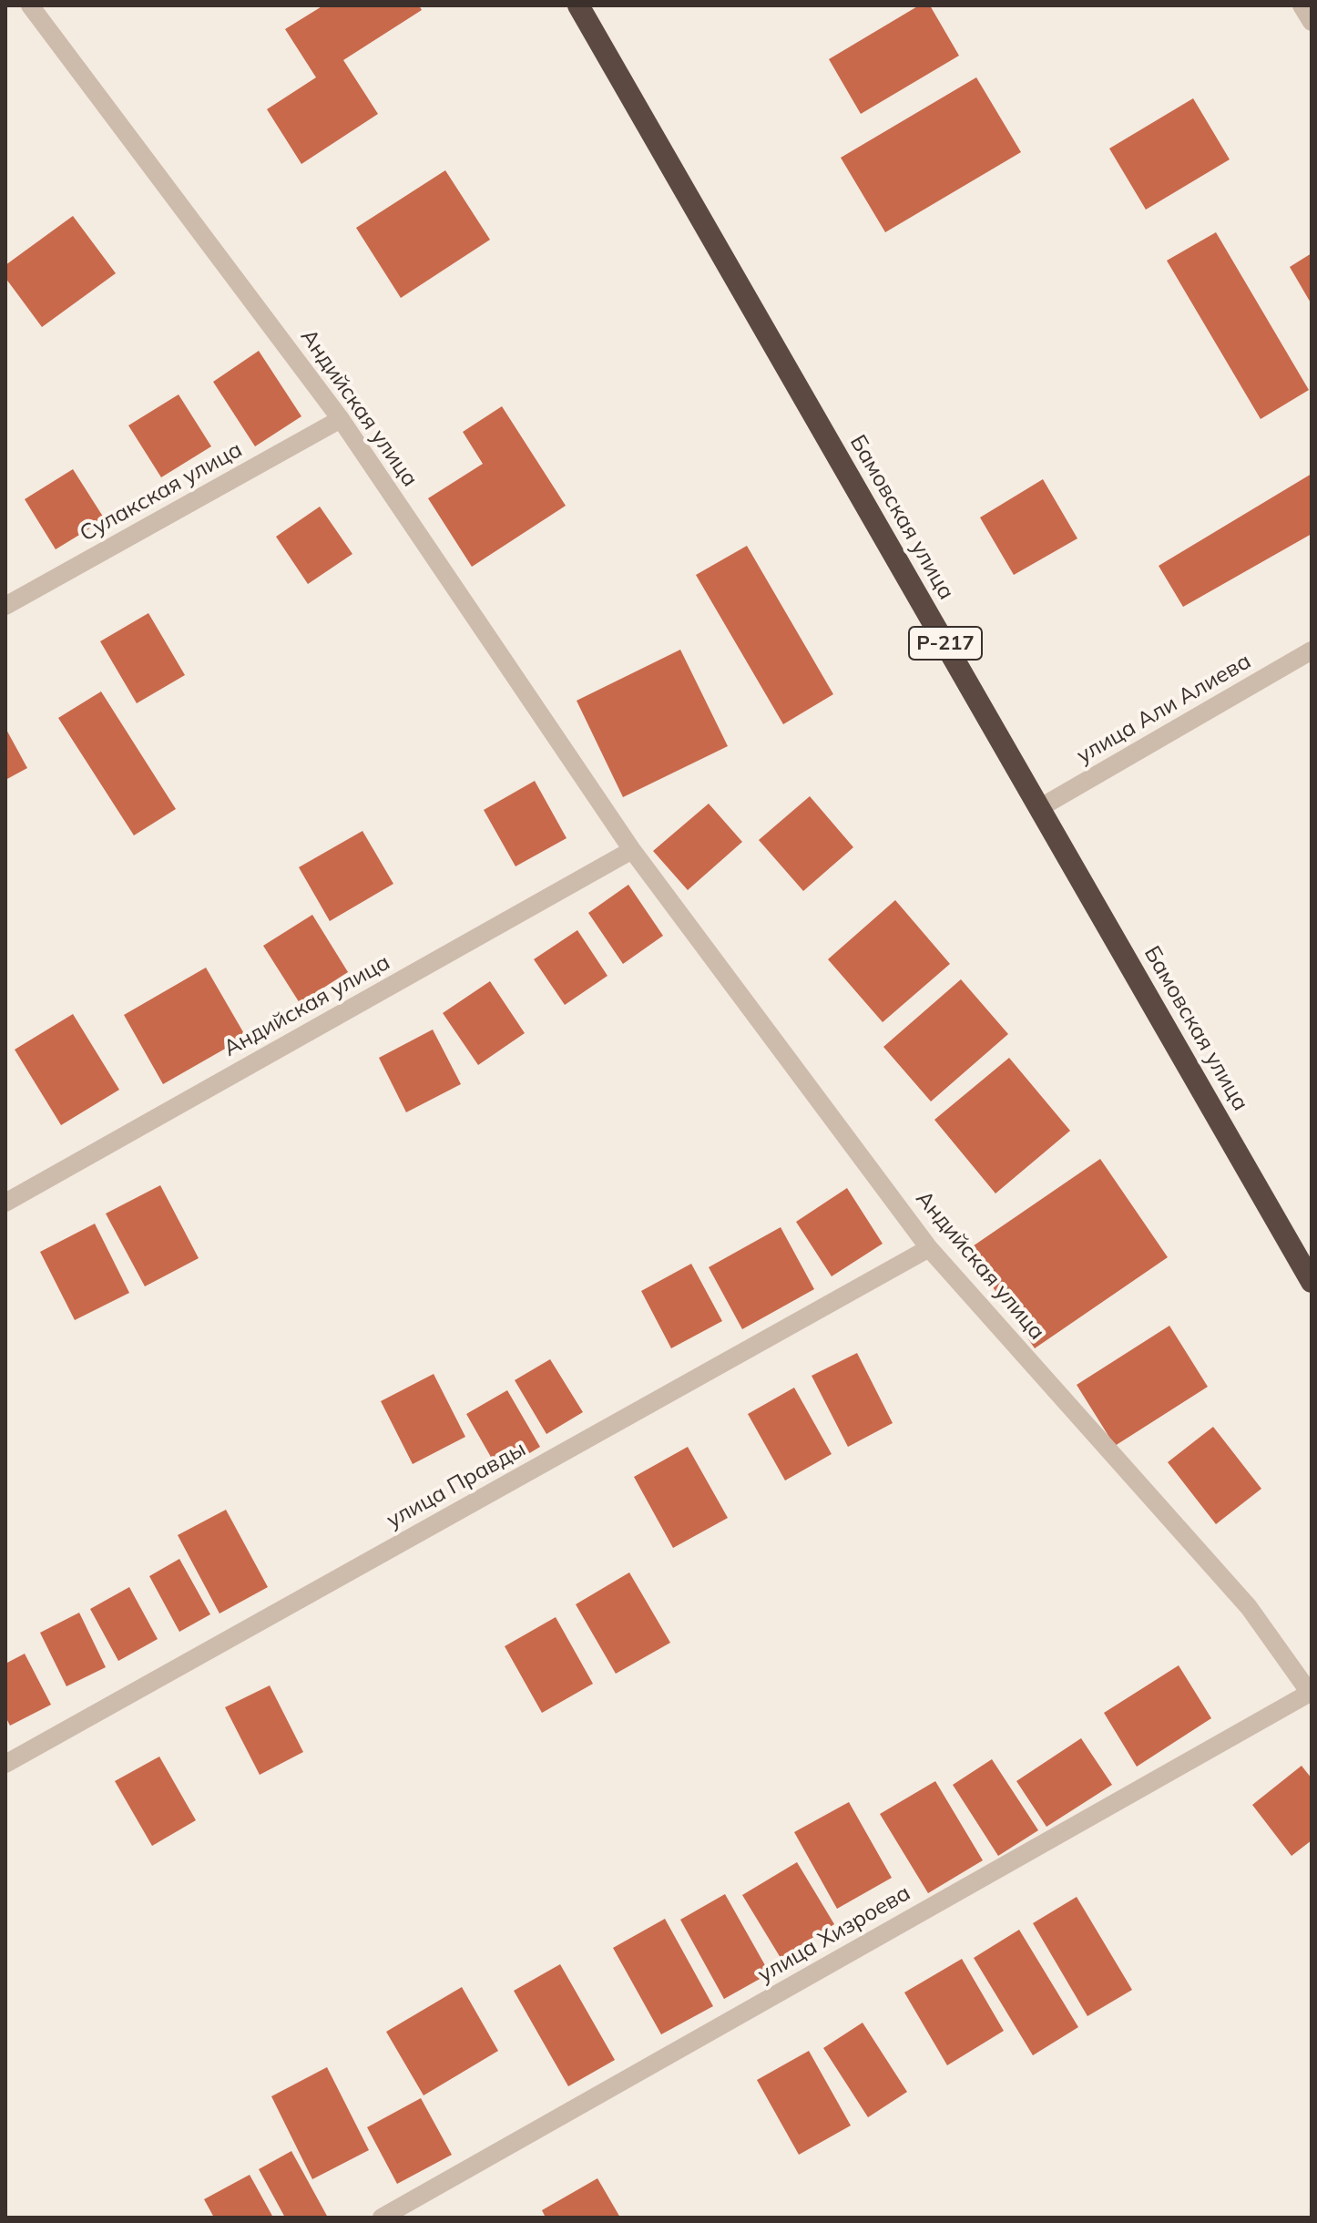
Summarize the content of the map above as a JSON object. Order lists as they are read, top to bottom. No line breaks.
{"streets":{"highway":["Бамовская улица","Р-217"],"street":["Андийская улица","Сулакская улица","улица Али Алиева","улица Правды","улица Хизроева"]},"crossings":[["Андийская улица","Сулакская улица"],["Андийская улица","улица Правды"],["Андийская улица","улица Хизроева"],["Бамовская улица","улица Али Алиева"]]}
